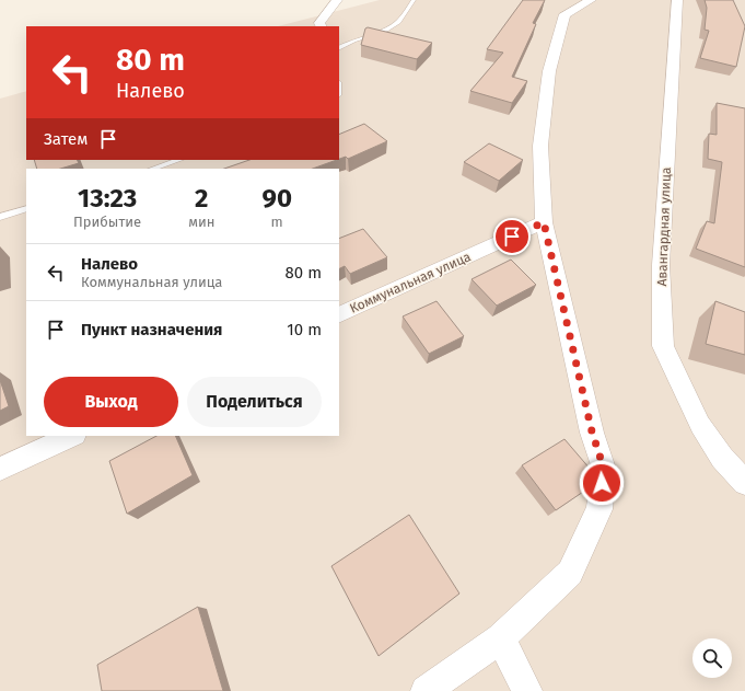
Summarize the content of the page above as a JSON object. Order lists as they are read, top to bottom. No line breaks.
{"streets":{"street":["Авангардная улица","Коммунальная улица"]},"page":{"turn":["80 m","Налево"],"then":"Затем","eta":["13:23","Прибытие","2","мин","90","m"],"list":[{"name":"Налево","note":"Коммунальная улица","value":"80 m"},{"name":"Пункт назначения","value":"10 m"}],"buttons":["Выход","Поделиться"]}}
